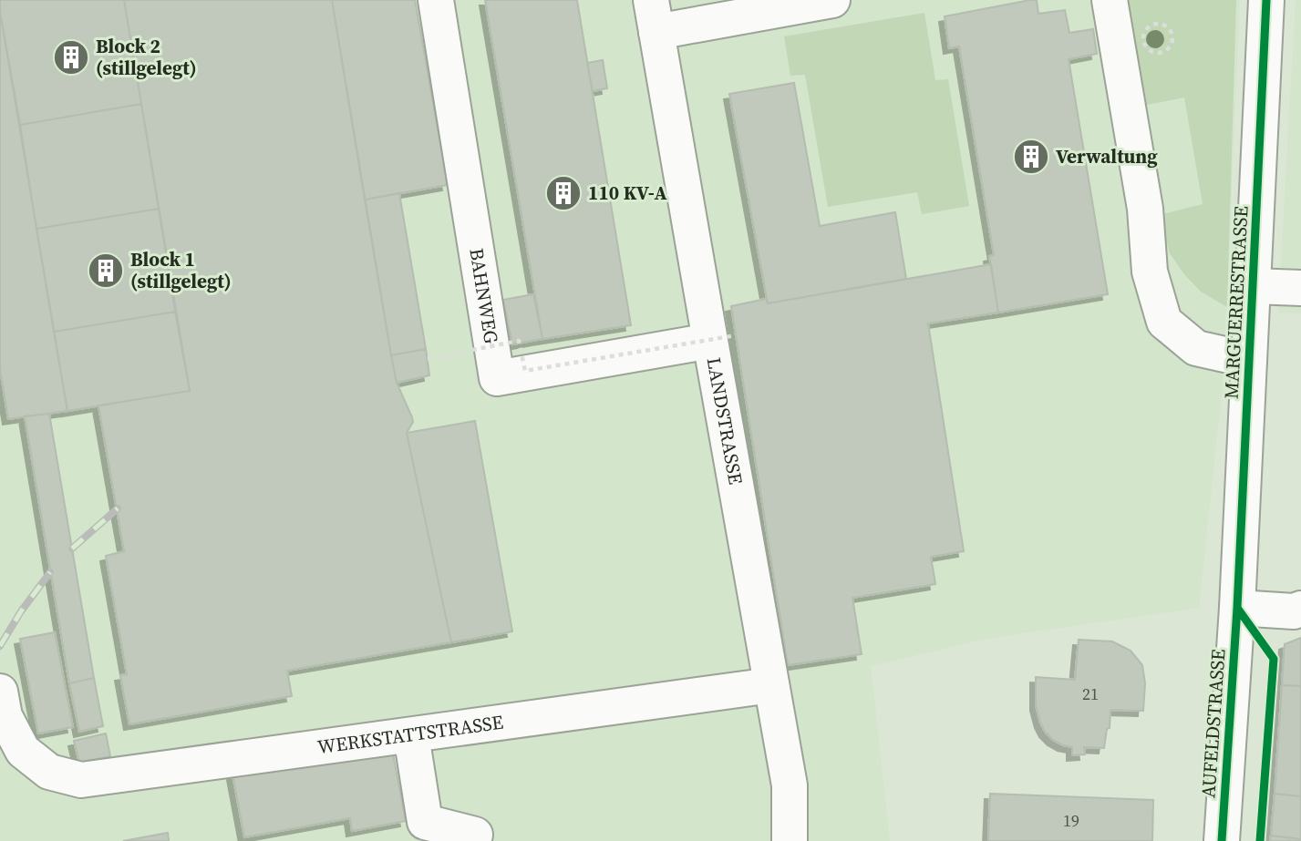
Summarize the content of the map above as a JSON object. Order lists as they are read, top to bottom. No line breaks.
{"streets":{"street":["BAHNWEG","MARGUERRESTRASSE","LANDSTRASSE","AUFELDSTRASSE","WERKSTATTSTRASSE"]},"crossings":[["BAHNWEG","LANDSTRASSE"],["MARGUERRESTRASSE","AUFELDSTRASSE"],["LANDSTRASSE","WERKSTATTSTRASSE"]],"places":{"building":["Block 2 (stillgelegt)","Verwaltung","110 KV-A","Block 1 (stillgelegt)"]},"house_numbers":["21","19"]}
